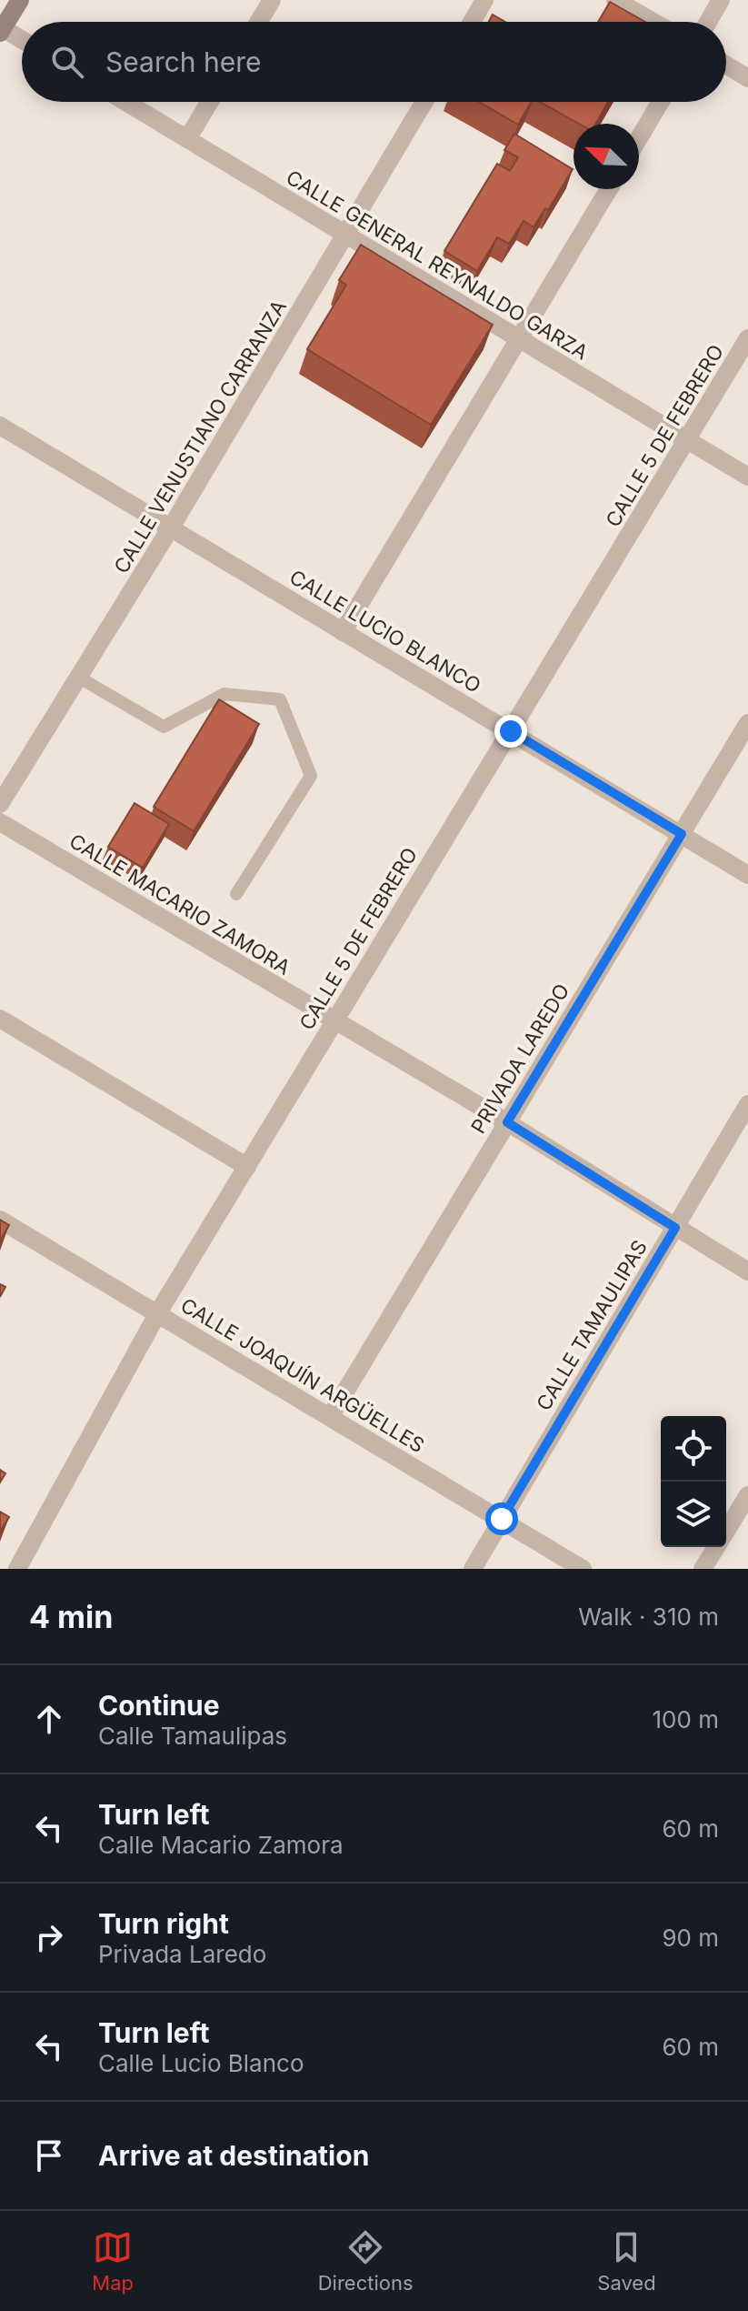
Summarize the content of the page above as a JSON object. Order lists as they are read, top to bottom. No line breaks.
{"streets":{"street":["CALLE GENERAL REYNALDO GARZA","CALLE 5 DE FEBRERO","CALLE VENUSTIANO CARRANZA","CALLE LUCIO BLANCO","CALLE MACARIO ZAMORA","PRIVADA LAREDO","CALLE TAMAULIPAS","CALLE JOAQUÍN ARGÜELLES"]},"crossings":[["CALLE GENERAL REYNALDO GARZA","CALLE 5 DE FEBRERO"],["CALLE GENERAL REYNALDO GARZA","CALLE VENUSTIANO CARRANZA"],["CALLE 5 DE FEBRERO","CALLE LUCIO BLANCO"],["CALLE 5 DE FEBRERO","CALLE MACARIO ZAMORA"],["CALLE 5 DE FEBRERO","CALLE JOAQUÍN ARGÜELLES"],["CALLE VENUSTIANO CARRANZA","CALLE LUCIO BLANCO"],["CALLE LUCIO BLANCO","PRIVADA LAREDO"],["CALLE MACARIO ZAMORA","PRIVADA LAREDO"],["CALLE MACARIO ZAMORA","CALLE TAMAULIPAS"],["PRIVADA LAREDO","CALLE JOAQUÍN ARGÜELLES"],["CALLE TAMAULIPAS","CALLE JOAQUÍN ARGÜELLES"]],"north":"top left","page":{"search":"Search here","heading":["4 min","Walk · 310 m"],"list":[["Continue","Calle Tamaulipas","100 m"],["Turn left","Calle Macario Zamora","60 m"],["Turn right","Privada Laredo","90 m"],["Turn left","Calle Lucio Blanco","60 m"],"Arrive at destination"],"nav":["Map","Directions","Saved"]}}
